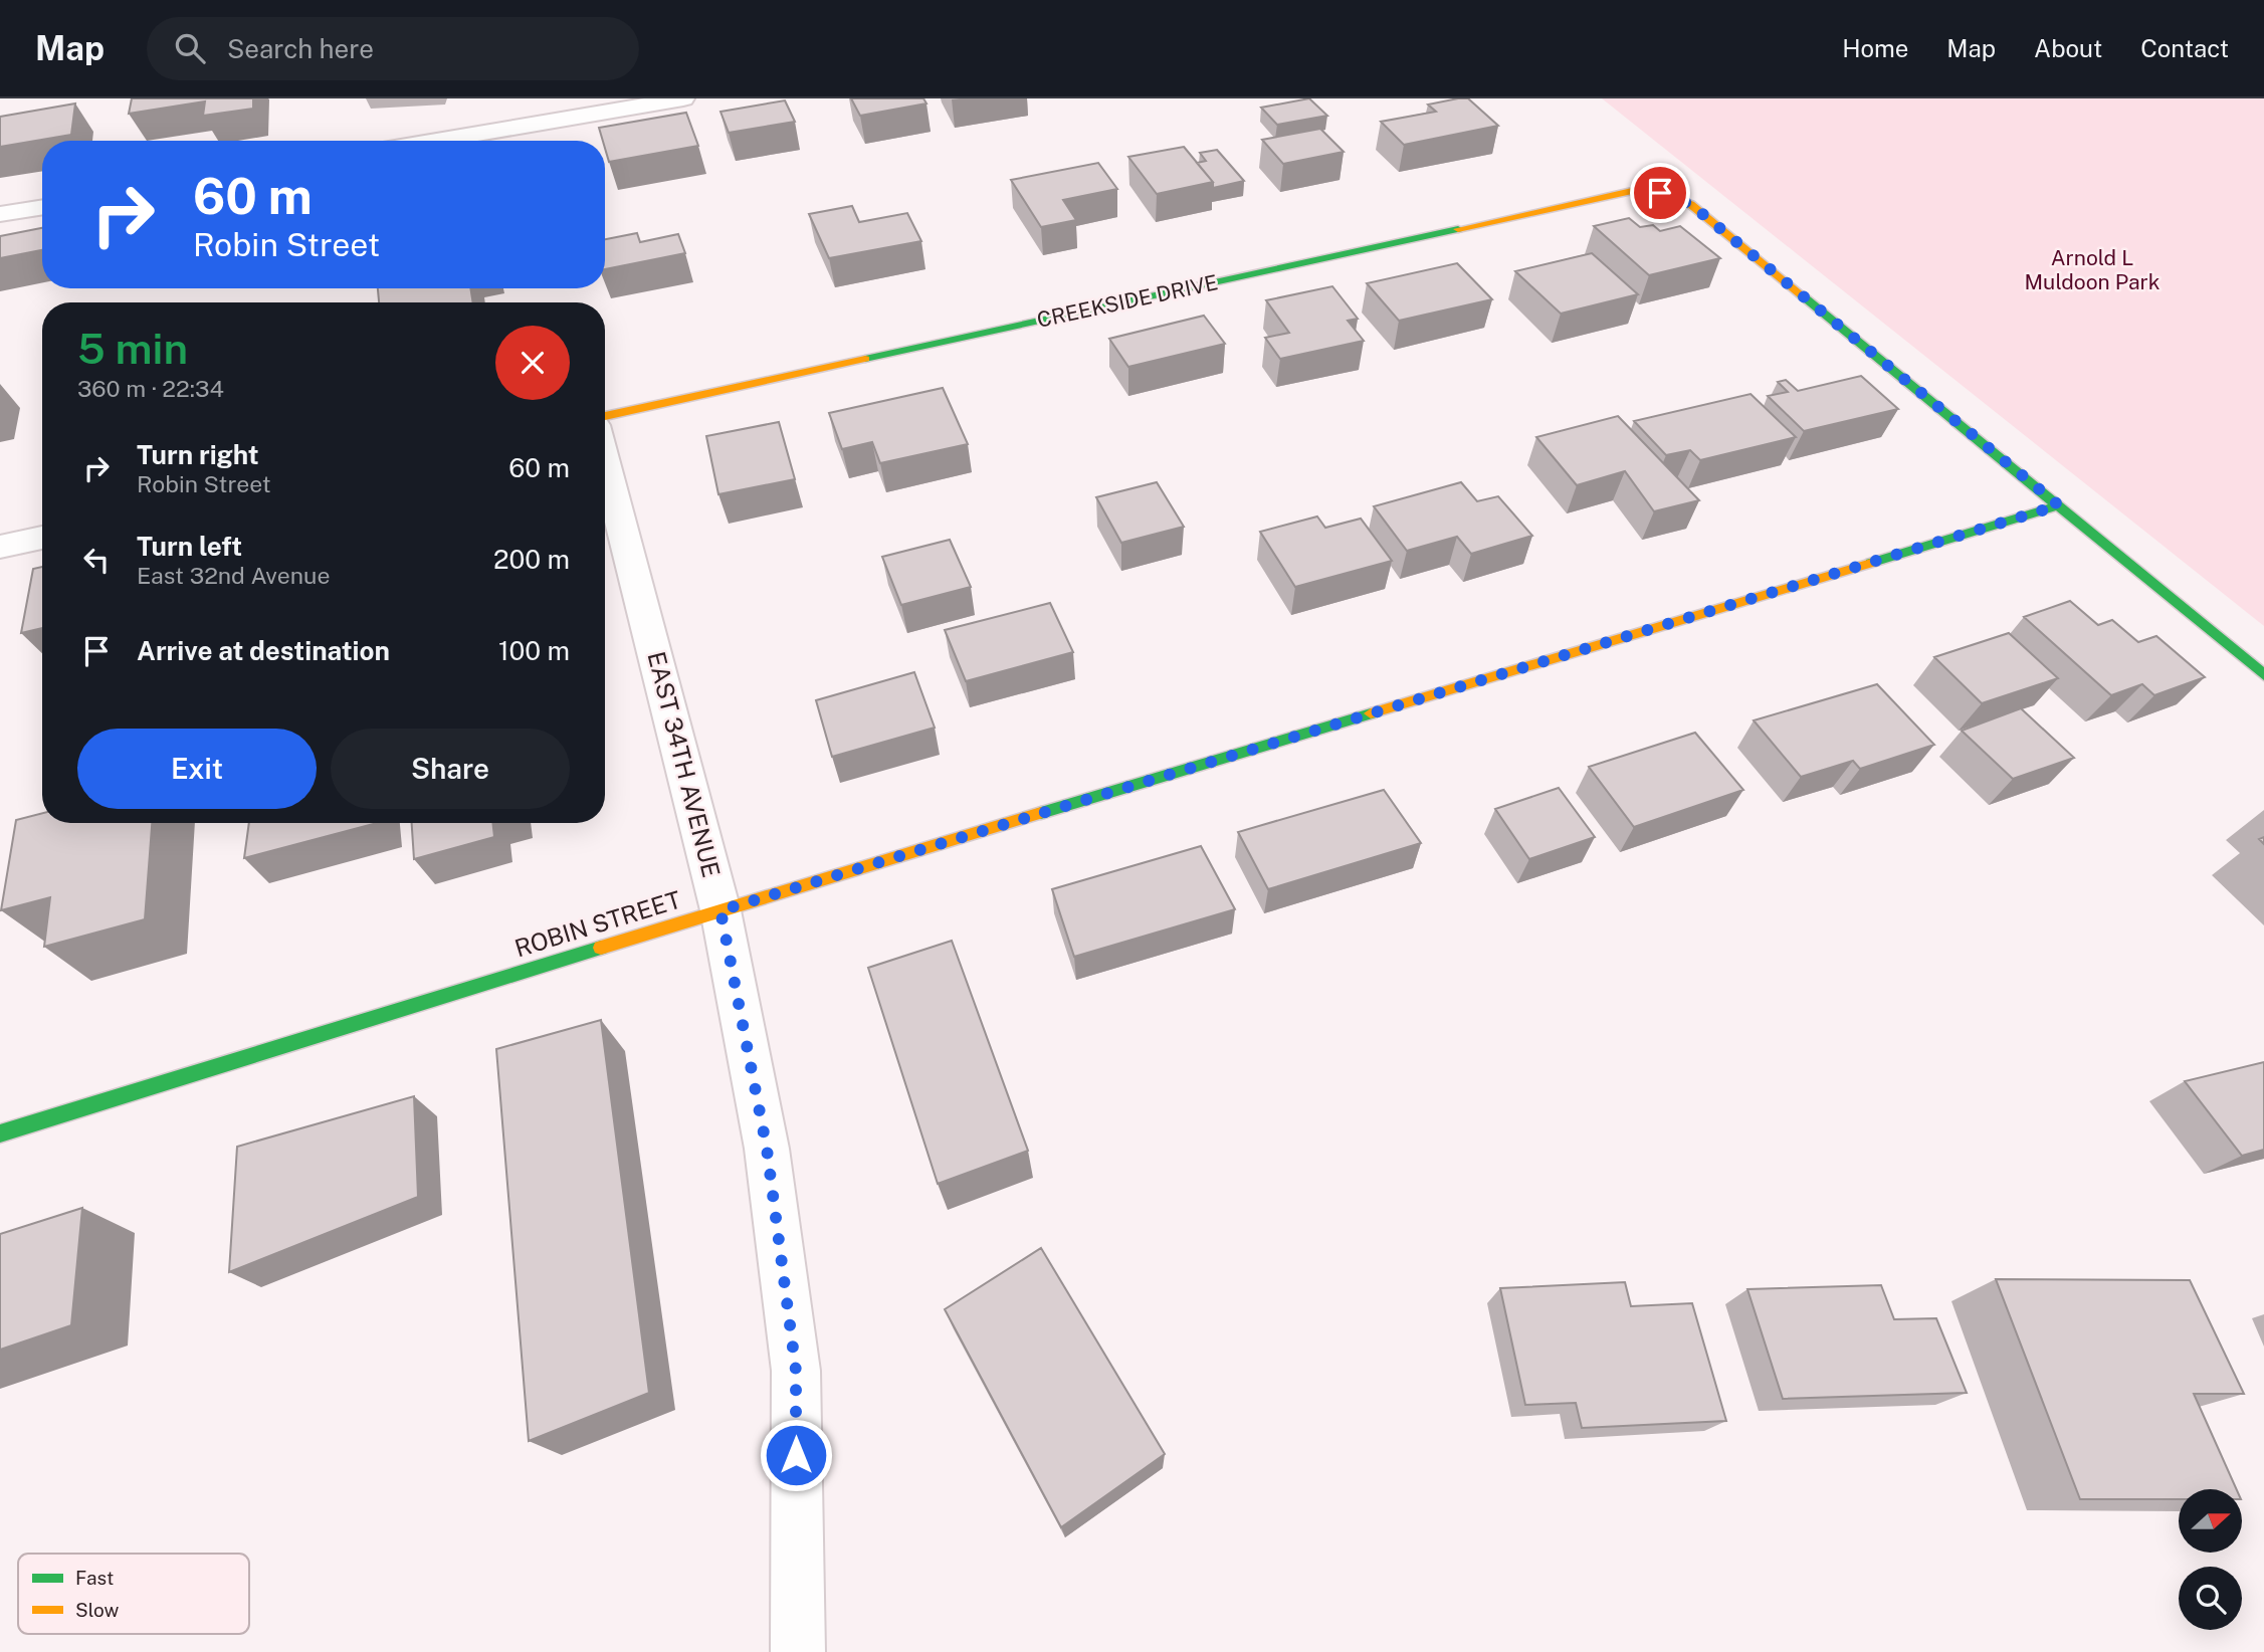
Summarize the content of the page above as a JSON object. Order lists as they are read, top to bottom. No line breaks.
{"streets":{"street":["CREEKSIDE DRIVE","EAST 34TH AVENUE","ROBIN STREET"]},"crossings":[["CREEKSIDE DRIVE","ROBIN STREET"],["EAST 34TH AVENUE","ROBIN STREET"]],"parks":["Arnold L Muldoon Park"],"legend":["Fast","Slow"],"north":"right","page":{"header":"Map","search":"Search here","nav":["Home","Map","About","Contact"],"turn":["60 m","Robin Street"],"heading":["5 min","360 m · 22:34"],"list":[{"name":"Turn right","note":"Robin Street","value":"60 m"},{"name":"Turn left","note":"East 32nd Avenue","value":"200 m"},{"name":"Arrive at destination","value":"100 m"}],"buttons":["Exit","Share"]}}
